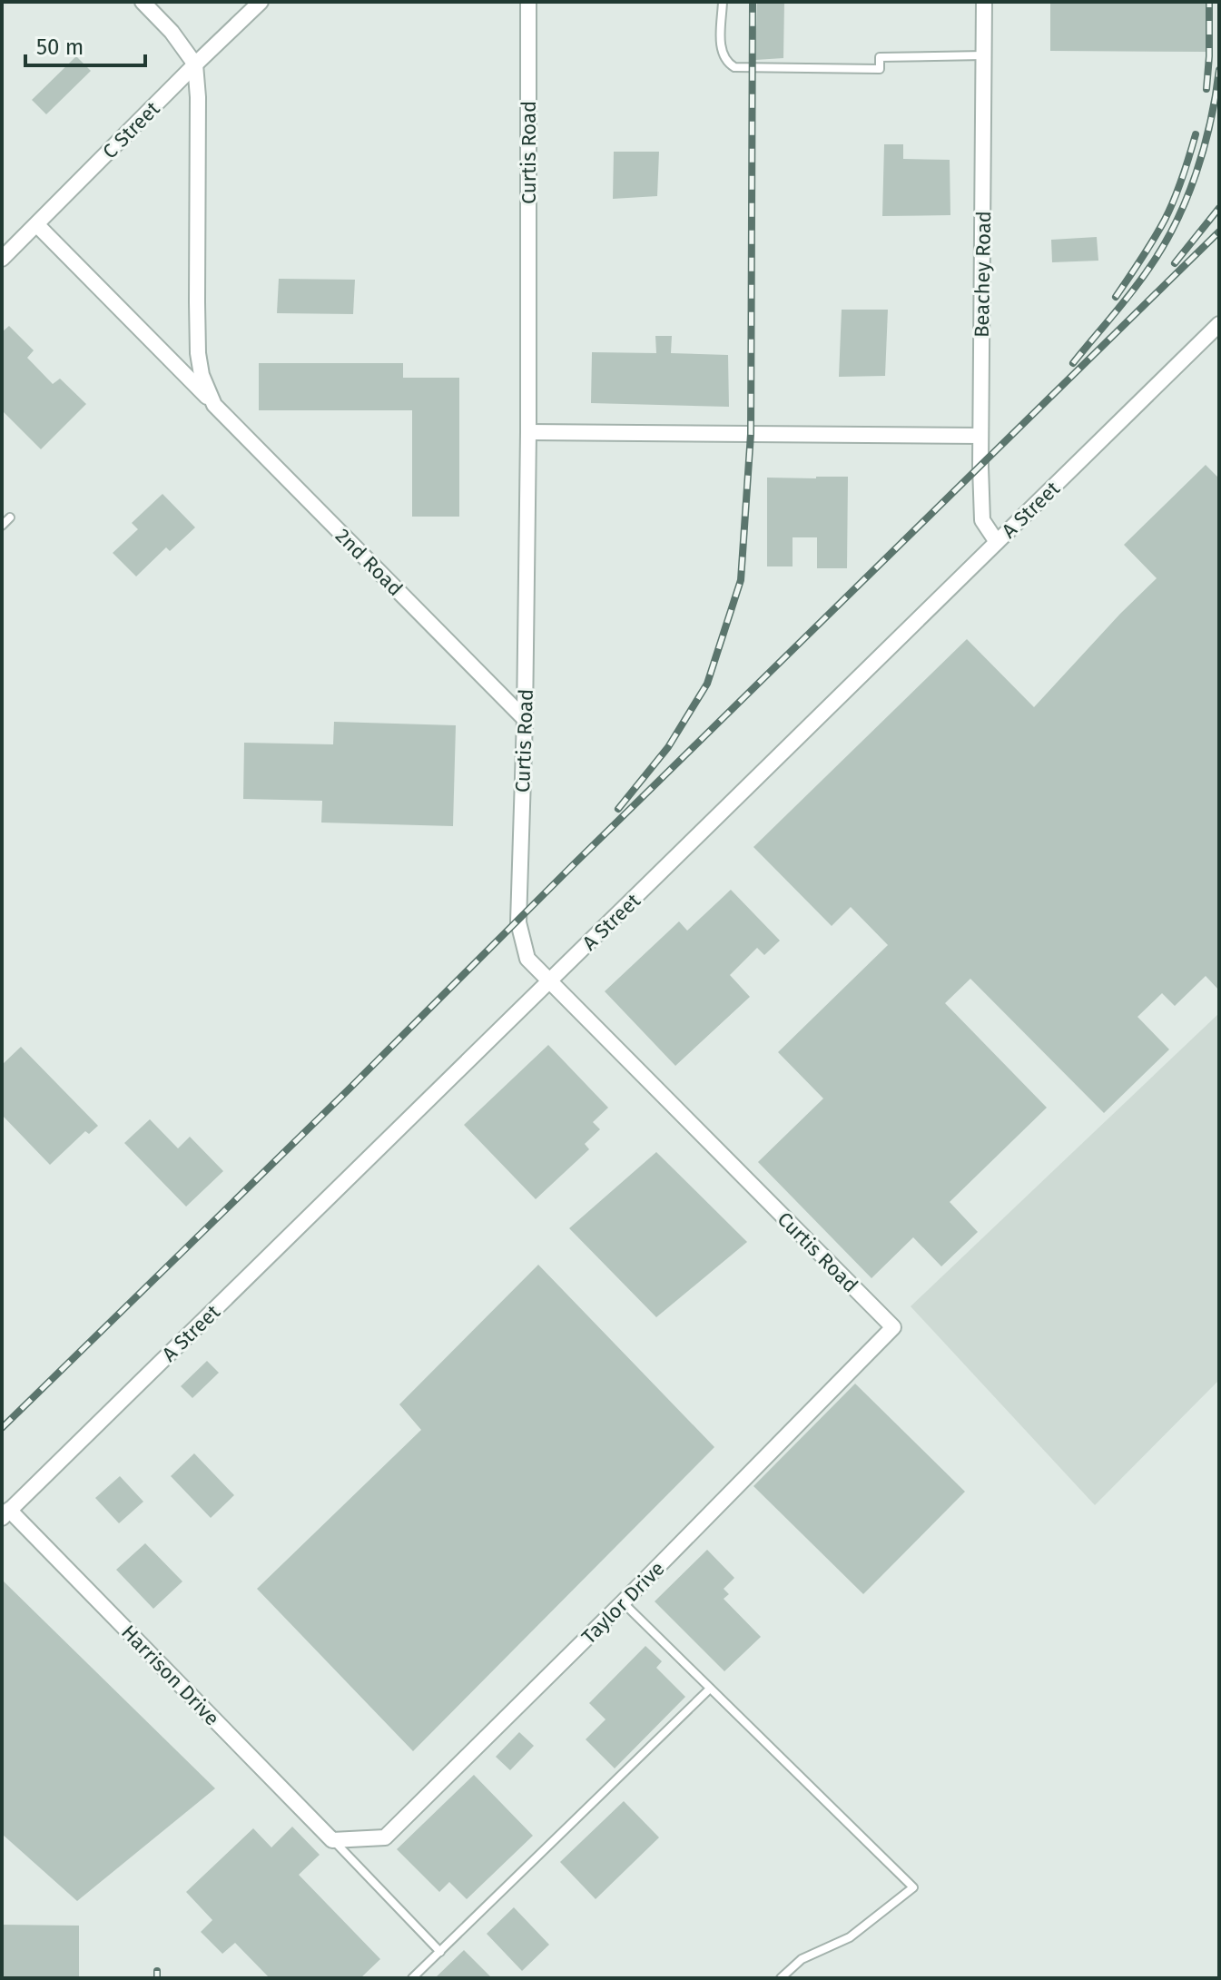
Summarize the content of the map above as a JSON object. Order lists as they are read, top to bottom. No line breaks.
{"streets":{"street":["C Street","Curtis Road","Beachey Road","A Street","2nd Road","Taylor Drive","Harrison Drive"]},"crossings":[["C Street","2nd Road"],["Curtis Road","A Street"],["Curtis Road","2nd Road"],["Curtis Road","Taylor Drive"],["Beachey Road","A Street"],["A Street","Harrison Drive"],["Taylor Drive","Harrison Drive"]],"scale_bar":"50 m"}
